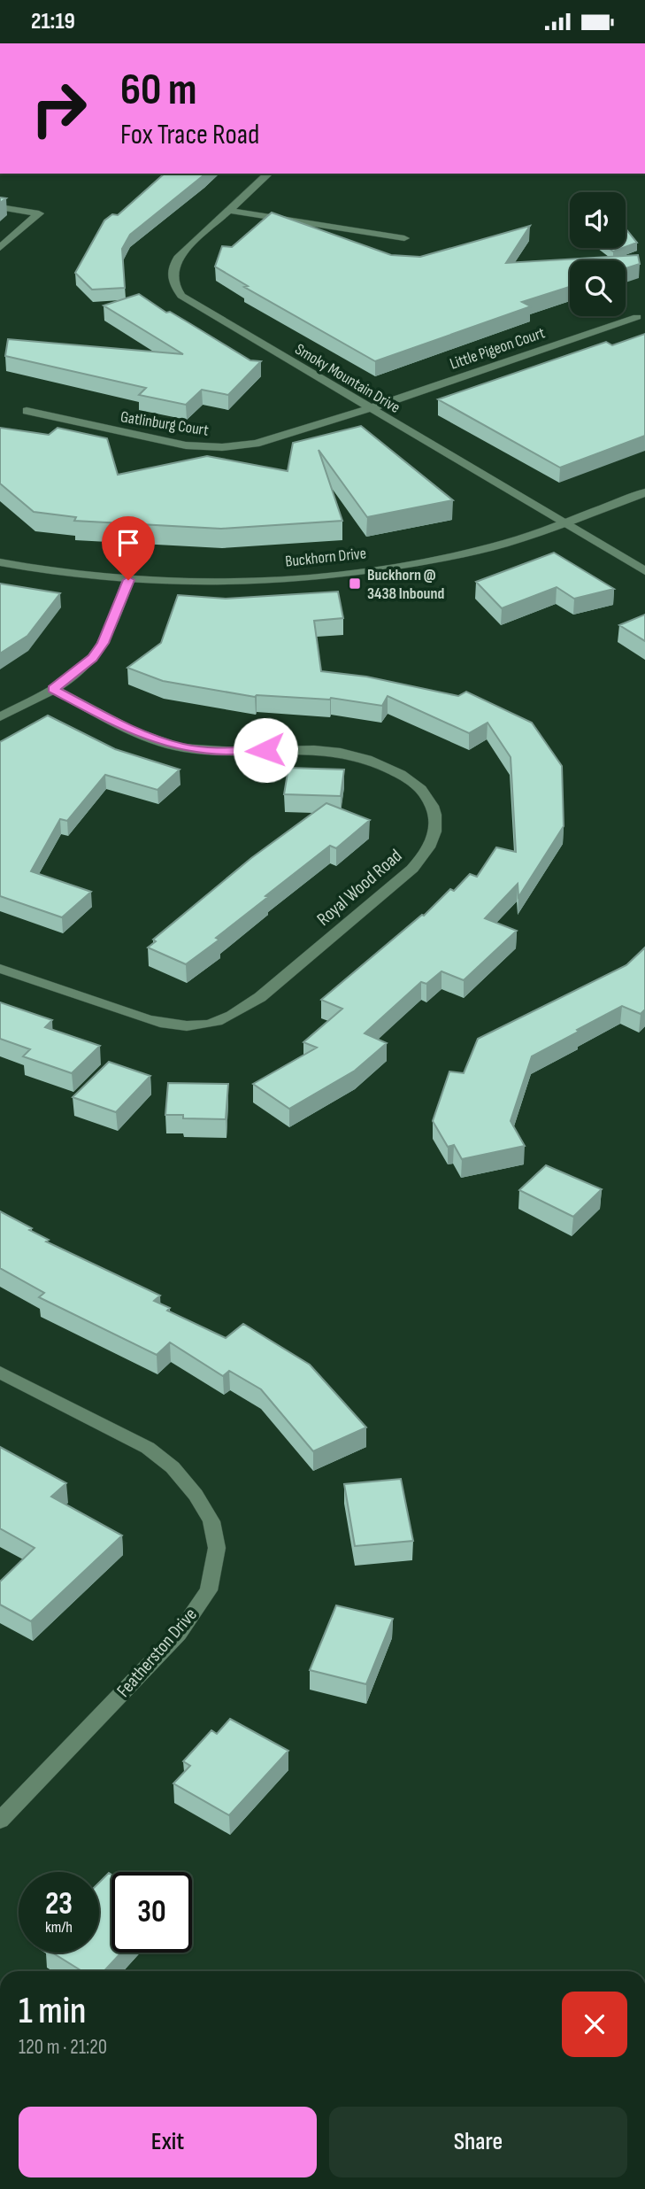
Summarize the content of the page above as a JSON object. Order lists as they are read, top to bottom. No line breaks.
{"streets":{"street":["Little Pigeon Court","Smoky Mountain Drive","Gatlinburg Court","Buckhorn Drive","Royal Wood Road","Featherston Drive"]},"crossings":[["Little Pigeon Court","Smoky Mountain Drive"],["Little Pigeon Court","Gatlinburg Court"],["Smoky Mountain Drive","Gatlinburg Court"],["Smoky Mountain Drive","Buckhorn Drive"]],"places":{"transit":["Buckhorn @ 3438 Inbound"]},"page":{"status":"21:19","turn":["60 m","Fox Trace Road"],"speed":"23 km/h","limit":"30","heading":["1 min","120 m · 21:20"],"buttons":["Exit","Share"]}}
